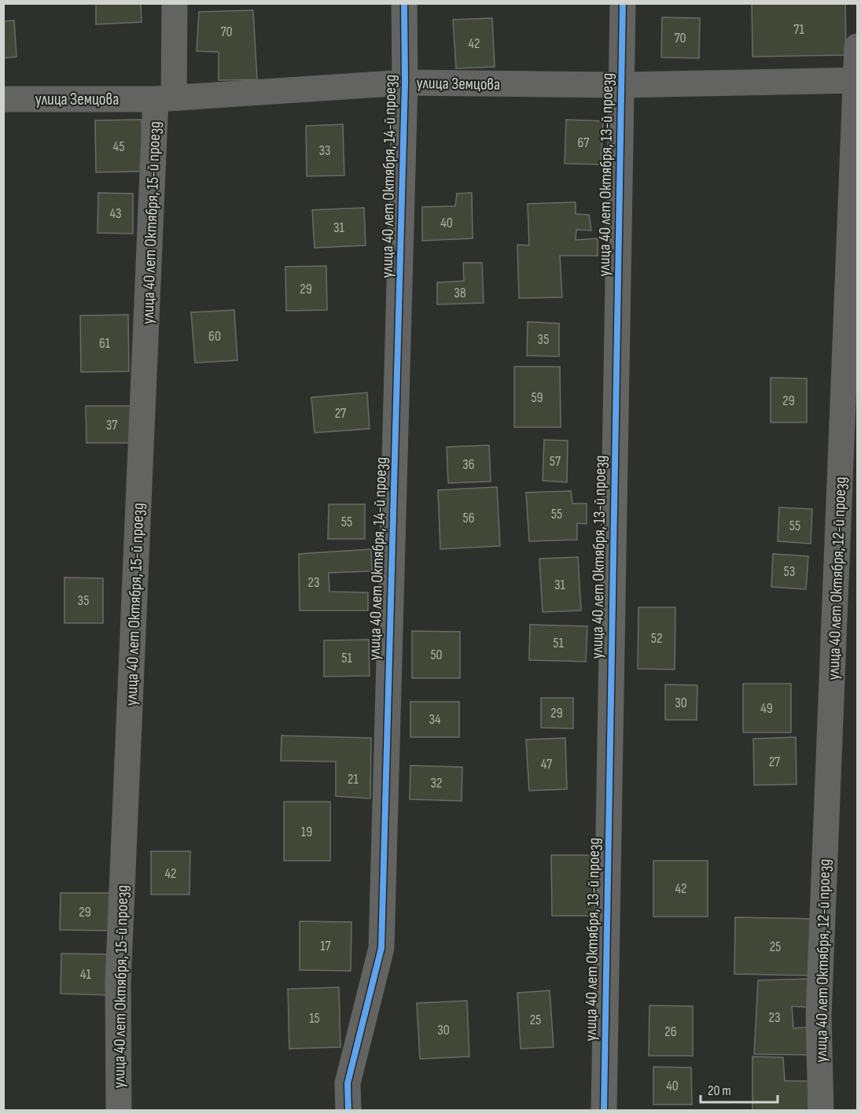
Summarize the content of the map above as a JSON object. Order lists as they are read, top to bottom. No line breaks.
{"streets":{"street":["улица Земцова","улица 40 лет Октября, 13-й проезд","улица 40 лет Октября, 14-й проезд","улица 40 лет Октября, 15-й проезд","улица 40 лет Октября, 12-й проезд"]},"crossings":[["улица Земцова","улица 40 лет Октября, 13-й проезд"],["улица Земцова","улица 40 лет Октября, 14-й проезд"],["улица Земцова","улица 40 лет Октября, 15-й проезд"],["улица Земцова","улица 40 лет Октября, 12-й проезд"]],"house_numbers":["71","70","70","42","67","45","33","43","40","31","29","38","60","35","61","59","29","27","37","57","36","55","56","55","55","53","23","31","35","52","51","50","51","30","49","29","34","27","47","21","32","19","42","42","29","17","25","41","23","15","25","30","26","40"],"scale_bar":"20 m"}
